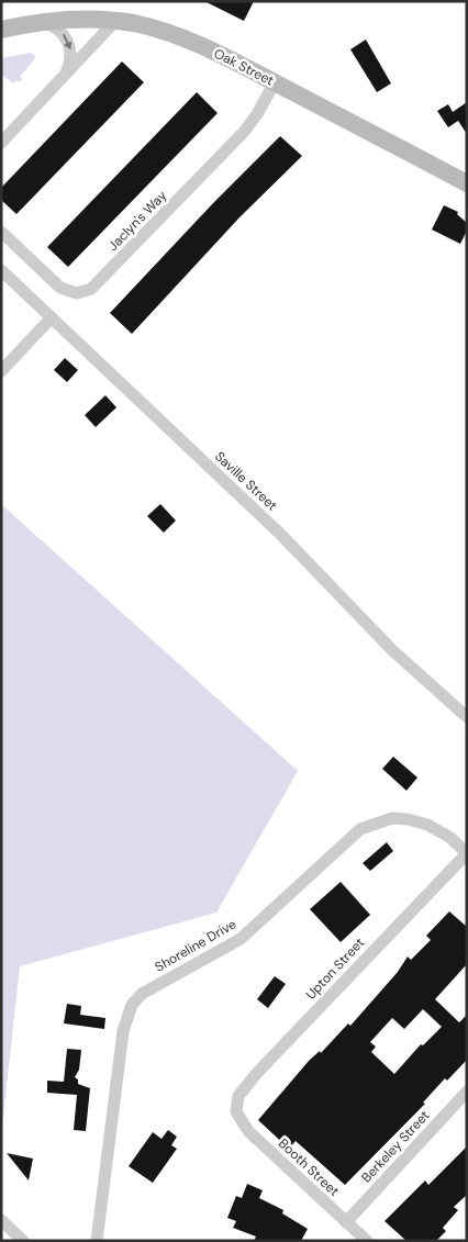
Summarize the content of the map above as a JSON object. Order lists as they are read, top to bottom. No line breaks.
{"streets":{"street":["Oak Street","Jaclyn's Way","Saville Street","Shoreline Drive","Upton Street","Berkeley Street","Booth Street"]},"crossings":[["Oak Street","Jaclyn's Way"],["Shoreline Drive","Upton Street"],["Upton Street","Booth Street"],["Berkeley Street","Booth Street"]]}
